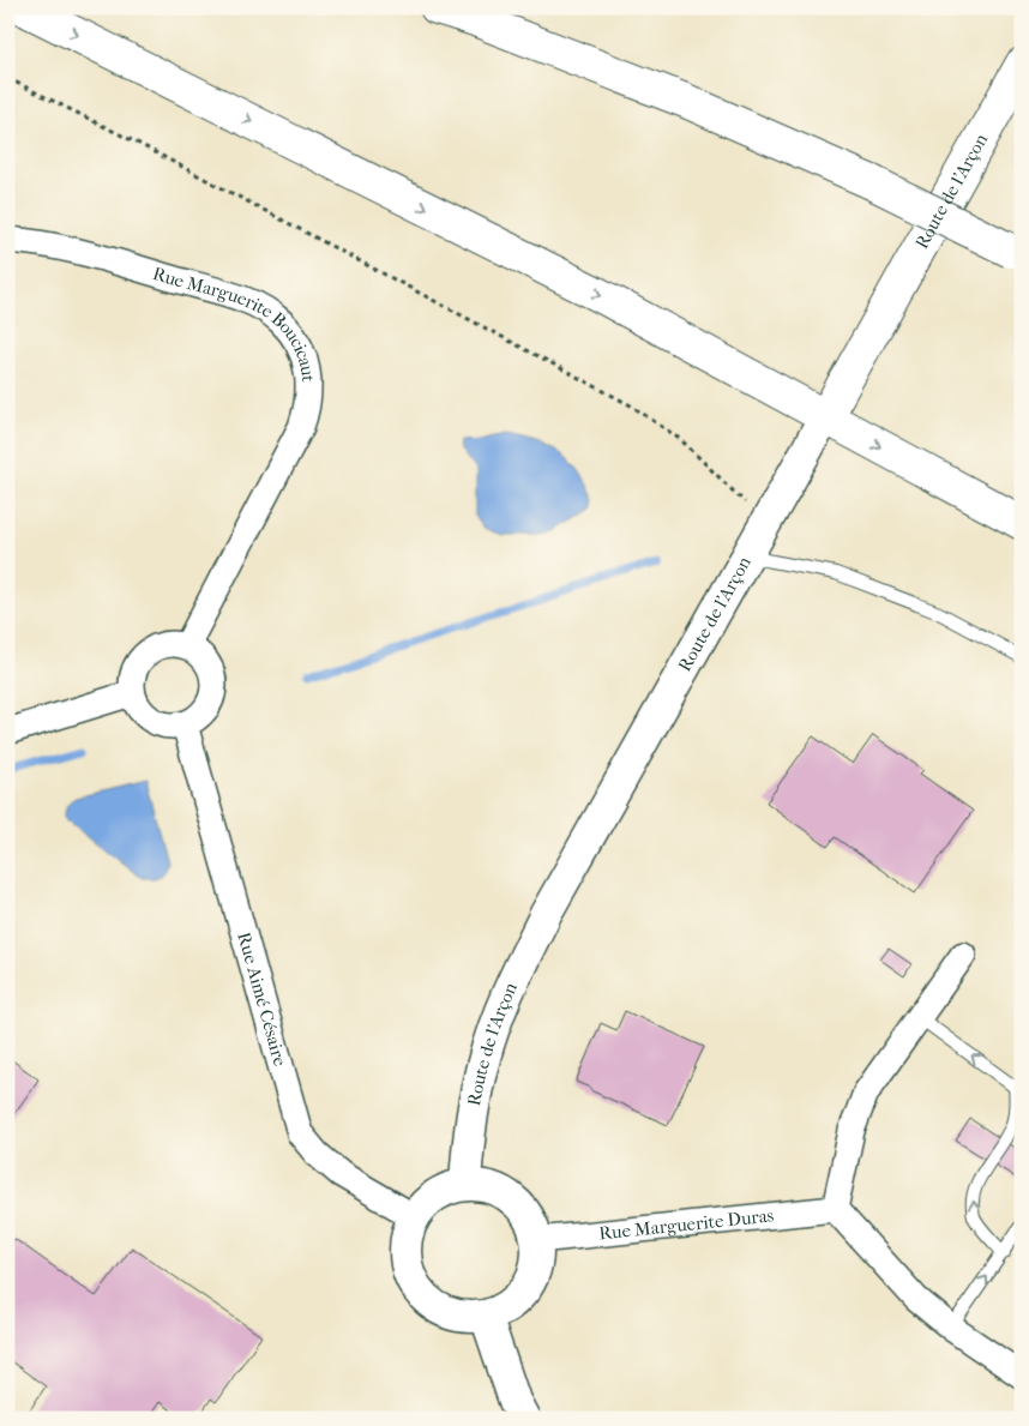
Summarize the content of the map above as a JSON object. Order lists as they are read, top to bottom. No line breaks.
{"streets":{"main road":["Route de l’Arçon"],"street":["Rue Marguerite Boucicaut","Rue Aimé Césaire","Rue Marguerite Duras"]},"crossings":[["Route de l’Arçon","Rue Aimé Césaire"],["Route de l’Arçon","Rue Marguerite Duras"],["Rue Marguerite Boucicaut","Rue Aimé Césaire"],["Rue Aimé Césaire","Rue Marguerite Duras"]]}
